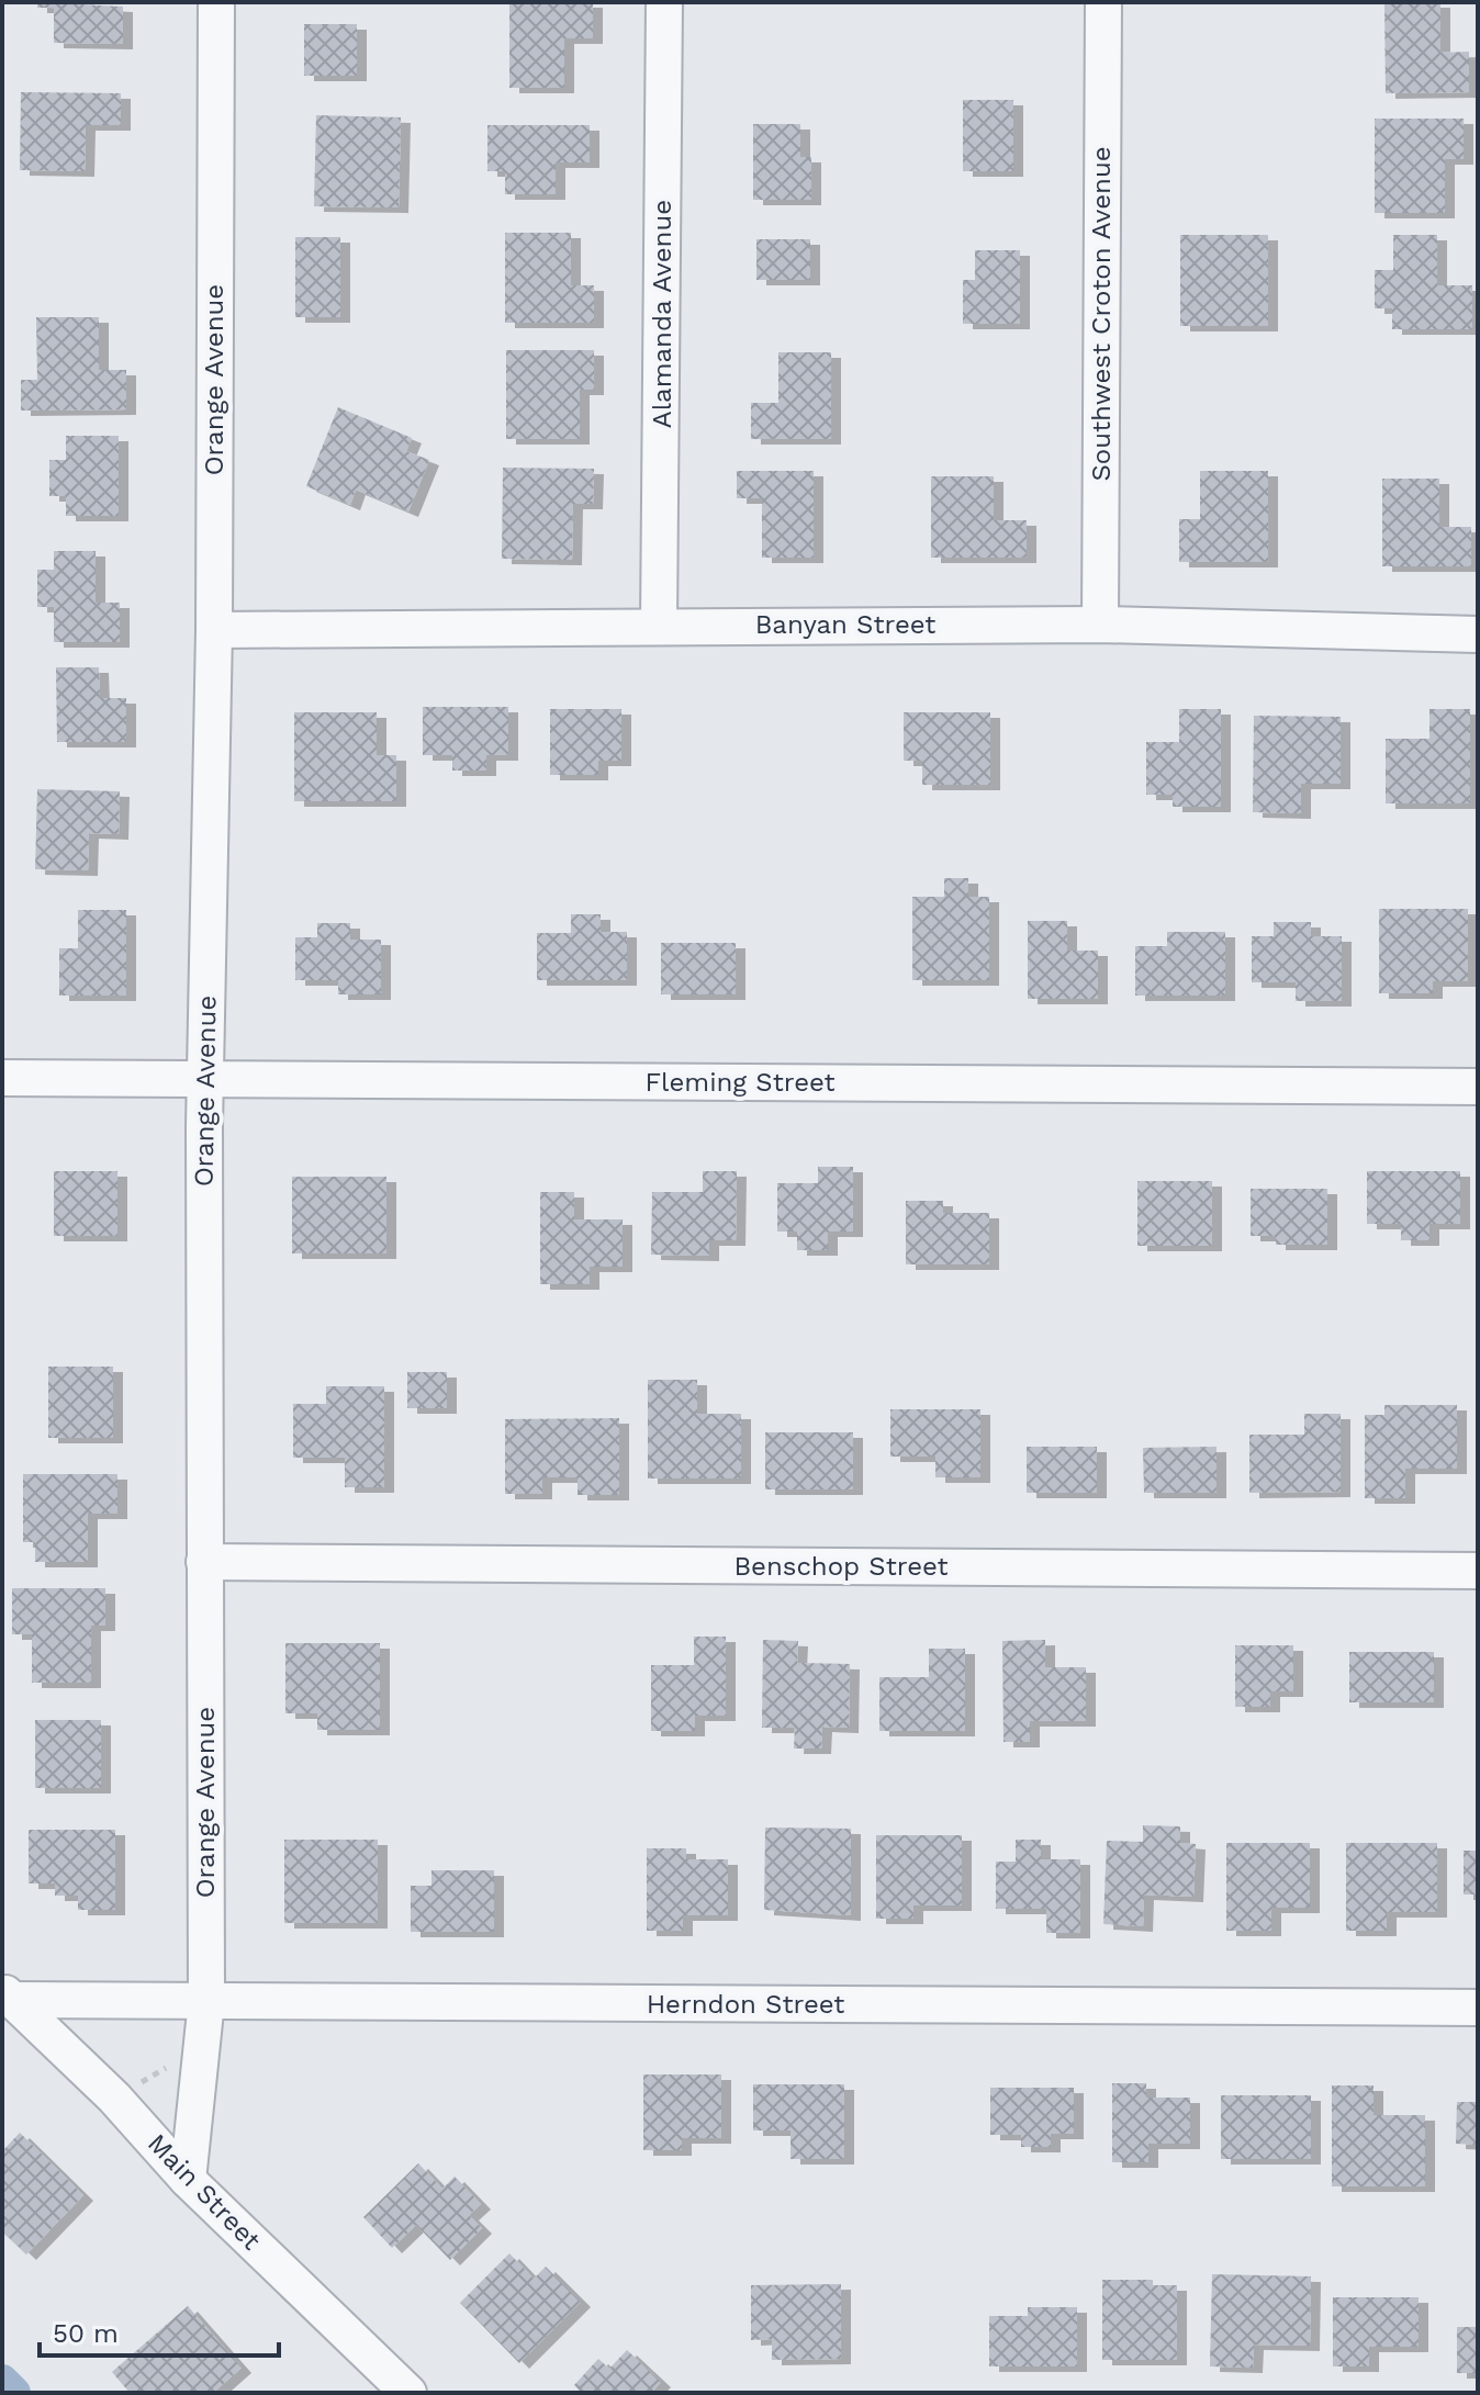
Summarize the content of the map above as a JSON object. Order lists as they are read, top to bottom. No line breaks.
{"streets":{"street":["Alamanda Avenue","Southwest Croton Avenue","Orange Avenue","Banyan Street","Fleming Street","Benschop Street","Herndon Street","Main Street"]},"crossings":[["Alamanda Avenue","Banyan Street"],["Southwest Croton Avenue","Banyan Street"],["Orange Avenue","Banyan Street"],["Orange Avenue","Fleming Street"],["Orange Avenue","Benschop Street"],["Orange Avenue","Herndon Street"],["Orange Avenue","Main Street"],["Herndon Street","Main Street"]],"scale_bar":"50 m"}
